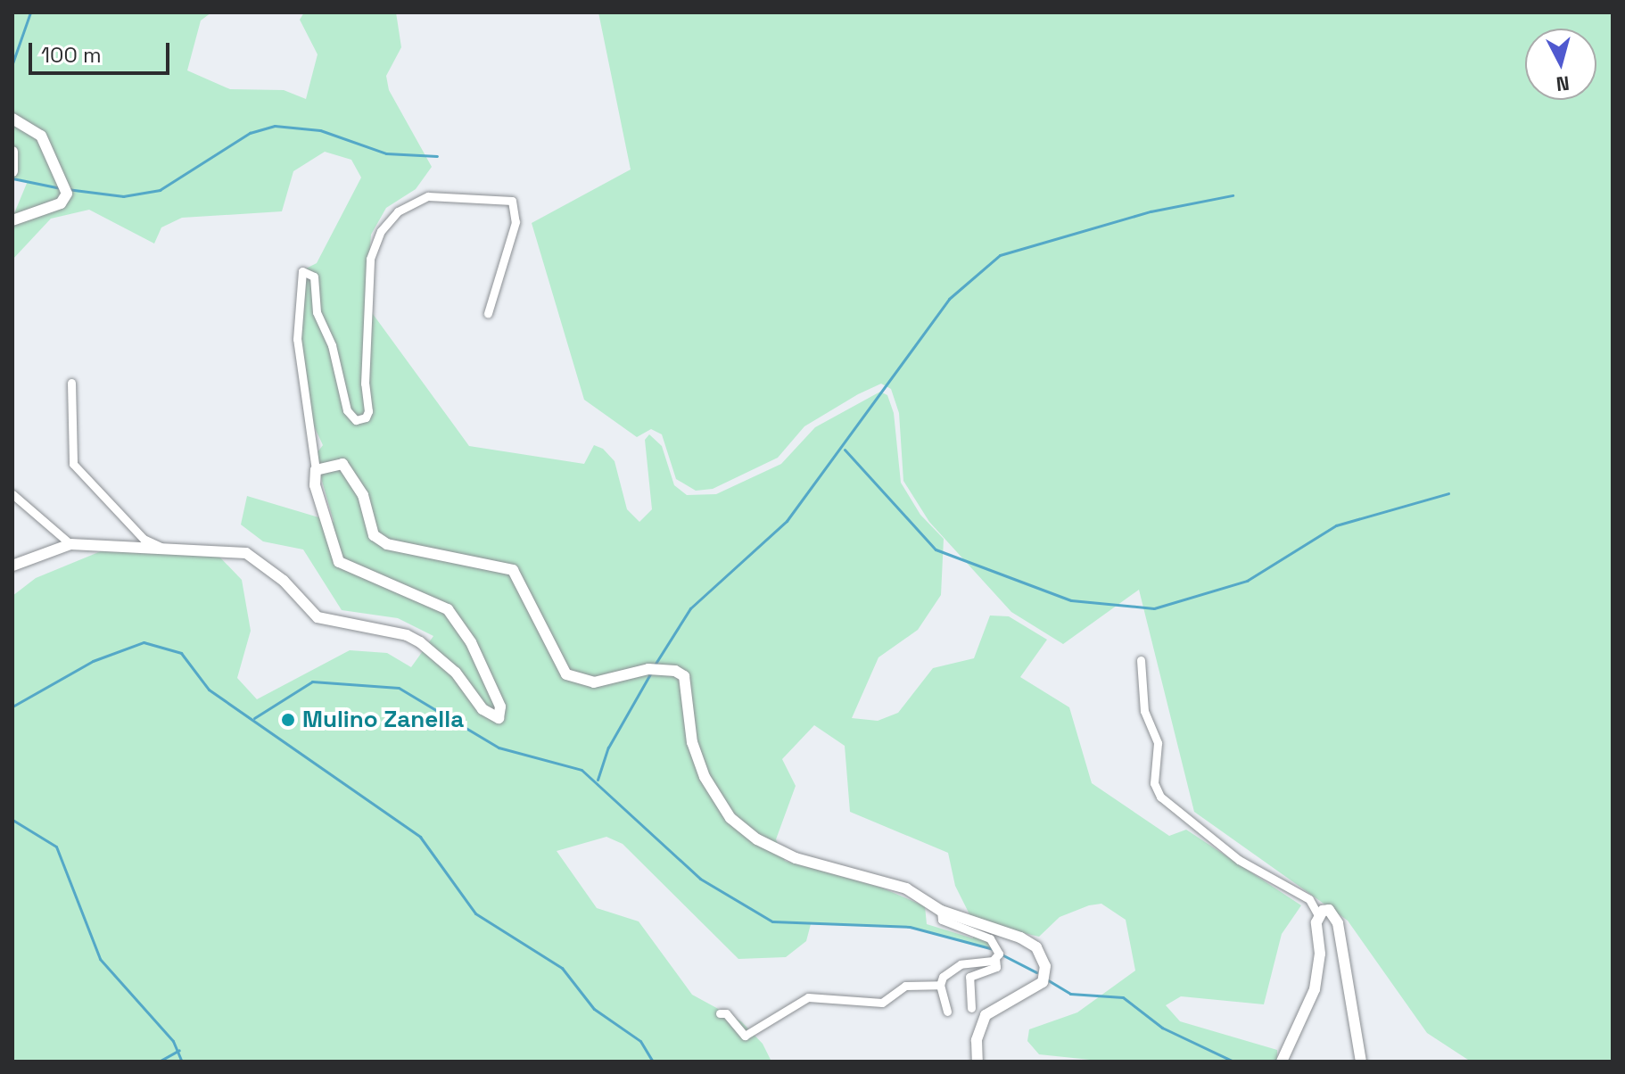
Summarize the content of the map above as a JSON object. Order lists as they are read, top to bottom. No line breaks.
{"places":["Mulino Zanella"],"scale_bar":"100 m","north":"bottom"}
